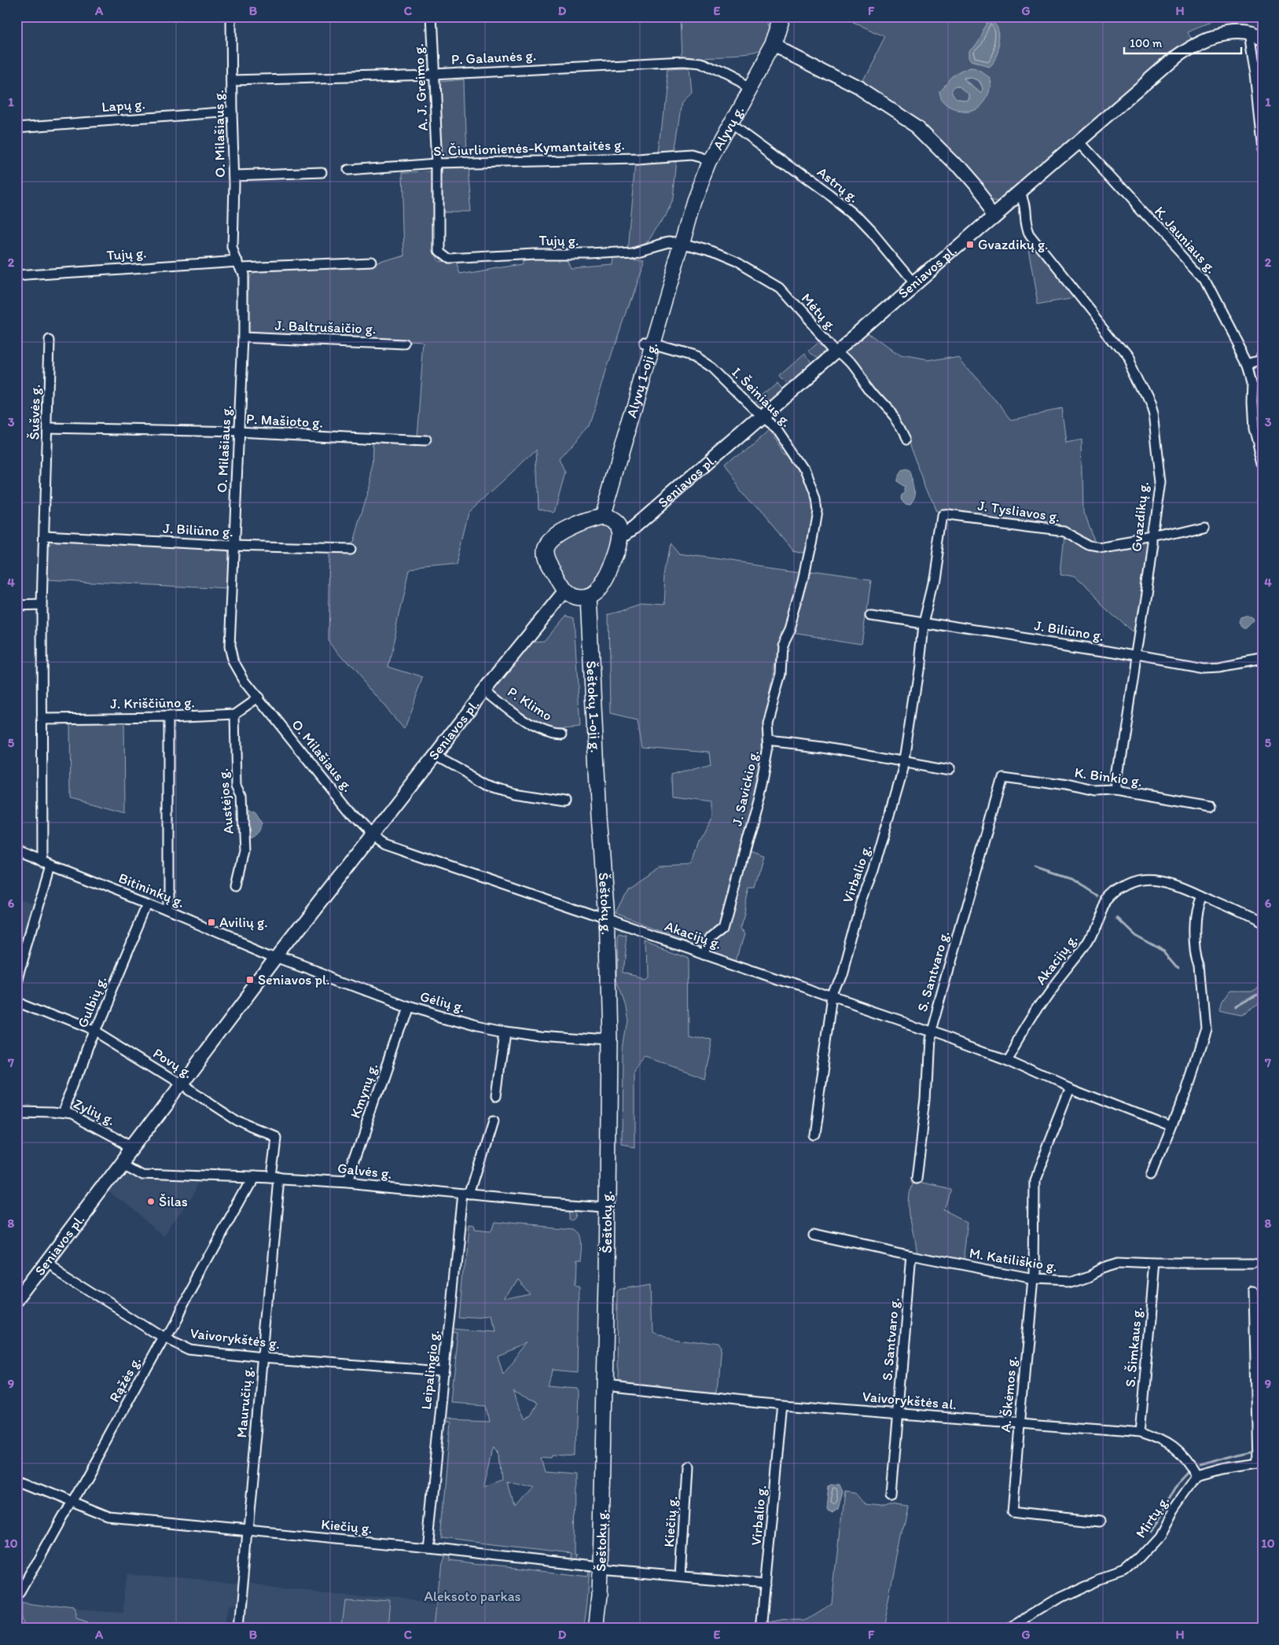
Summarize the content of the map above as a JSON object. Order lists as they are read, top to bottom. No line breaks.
{"streets":{"main road":["Alyvų g.","Alyvų 1-oji g.","Šeštokų 1-oji g.","Šeštokų g."],"street":["P. Galaunės g.","A. J. Greimo g.","Lapų g.","O. Milašiaus g.","S. Čiurlionienės-Kymantaitės g.","Astrų g.","K. Jauniaus g.","Tujų g.","Seniavos pl.","Mėtų g.","J. Baltrušaičio g.","I. Šeiniaus g.","Šušvės g.","P. Mašioto g.","J. Tysliavos g.","Gvazdikų g.","J. Biliūno g.","J. Kriščiūno g.","P. Klimo","K. Binkio g.","J. Savickio g.","Austėjos g.","Virbalio g.","Bitininkų g.","Akacijų g.","S. Santvaro g.","Gulbių g.","Gėlių g.","Povų g.","Kmynų g.","Zylių g.","Galvės g.","M. Katiliškio g.","Vaivorykštės g.","S. Šimkaus g.","Leipalingio g.","Rąžės g.","A. Škėmos g.","Vaivorykštės al.","Mauručių g.","Mirtų g.","Kiečių g."]},"crossings":[["P. Galaunės g.","A. J. Greimo g."],["P. Galaunės g.","Alyvų g."],["P. Galaunės g.","O. Milašiaus g."],["A. J. Greimo g.","S. Čiurlionienės-Kymantaitės g."],["A. J. Greimo g.","Tujų g."],["Lapų g.","O. Milašiaus g."],["Alyvų g.","S. Čiurlionienės-Kymantaitės g."],["Alyvų g.","Astrų g."],["Alyvų g.","Tujų g."],["Alyvų g.","Mėtų g."],["Alyvų g.","Alyvų 1-oji g."],["O. Milašiaus g.","Tujų g."],["O. Milašiaus g.","Seniavos pl."],["O. Milašiaus g.","J. Baltrušaičio g."],["O. Milašiaus g.","P. Mašioto g."],["O. Milašiaus g.","J. Biliūno g."],["O. Milašiaus g.","Akacijų g."],["Astrų g.","Seniavos pl."],["K. Jauniaus g.","Seniavos pl."],["Tujų g.","Mėtų g."],["Tujų g.","Alyvų 1-oji g."],["Seniavos pl.","Mėtų g."],["Seniavos pl.","Alyvų 1-oji g."],["Seniavos pl.","I. Šeiniaus g."],["Seniavos pl.","Gvazdikų g."],["Seniavos pl.","P. Klimo"],["Seniavos pl.","Šeštokų 1-oji g."],["Seniavos pl.","Bitininkų g."],["Seniavos pl.","Akacijų g."],["Seniavos pl.","Gėlių g."],["Seniavos pl.","Povų g."],["Seniavos pl.","Zylių g."],["Seniavos pl.","Galvės g."],["Seniavos pl.","Vaivorykštės g."],["Mėtų g.","Alyvų 1-oji g."],["Alyvų 1-oji g.","I. Šeiniaus g."],["Alyvų 1-oji g.","Šeštokų 1-oji g."],["I. Šeiniaus g.","J. Savickio g."],["Šušvės g.","P. Mašioto g."],["Šušvės g.","J. Biliūno g."],["Šušvės g.","J. Kriščiūno g."],["Šušvės g.","Bitininkų g."],["J. Tysliavos g.","Gvazdikų g."],["J. Tysliavos g.","J. Biliūno g."],["J. Tysliavos g.","Virbalio g."],["Gvazdikų g.","J. Biliūno g."],["Gvazdikų g.","K. Binkio g."],["J. Biliūno g.","Virbalio g."],["J. Kriščiūno g.","Austėjos g."],["Šeštokų 1-oji g.","Šeštokų g."],["K. Binkio g.","S. Santvaro g."],["J. Savickio g.","Akacijų g."],["Virbalio g.","Akacijų g."],["Virbalio g.","Vaivorykštės al."],["Virbalio g.","Kiečių g."],["Bitininkų g.","Gulbių g."],["Bitininkų g.","Gėlių g."],["Šeštokų g.","Akacijų g."],["Šeštokų g.","Gėlių g."],["Šeštokų g.","Galvės g."],["Šeštokų g.","Vaivorykštės al."],["Šeštokų g.","Kiečių g."],["Akacijų g.","S. Santvaro g."],["S. Santvaro g.","M. Katiliškio g."],["S. Santvaro g.","Vaivorykštės al."],["Gulbių g.","Povų g."],["Gulbių g.","Zylių g."],["Gėlių g.","Kmynų g."],["Povų g.","Galvės g."],["Povų g.","Mauručių g."],["Kmynų g.","Galvės g."],["Galvės g.","Leipalingio g."],["Galvės g.","Rąžės g."],["Galvės g.","Mauručių g."],["M. Katiliškio g.","S. Šimkaus g."],["M. Katiliškio g.","A. Škėmos g."],["Vaivorykštės g.","Leipalingio g."],["Vaivorykštės g.","Rąžės g."],["Vaivorykštės g.","Mauručių g."],["S. Šimkaus g.","Vaivorykštės al."],["Leipalingio g.","Kiečių g."],["Rąžės g.","Kiečių g."],["A. Škėmos g.","Vaivorykštės al."],["Vaivorykštės al.","Mirtų g."],["Mauručių g.","Kiečių g."]],"parks":["Aleksoto parkas"],"places":{"transit":["Gvazdikų g.","Avilių g.","Seniavos pl."],"other":["Šilas"]},"scale_bar":"100 m","grid":{"columns":["A","B","C","D","E","F","G","H"],"rows":["1","2","3","4","5","6","7","8","9","10"]}}
